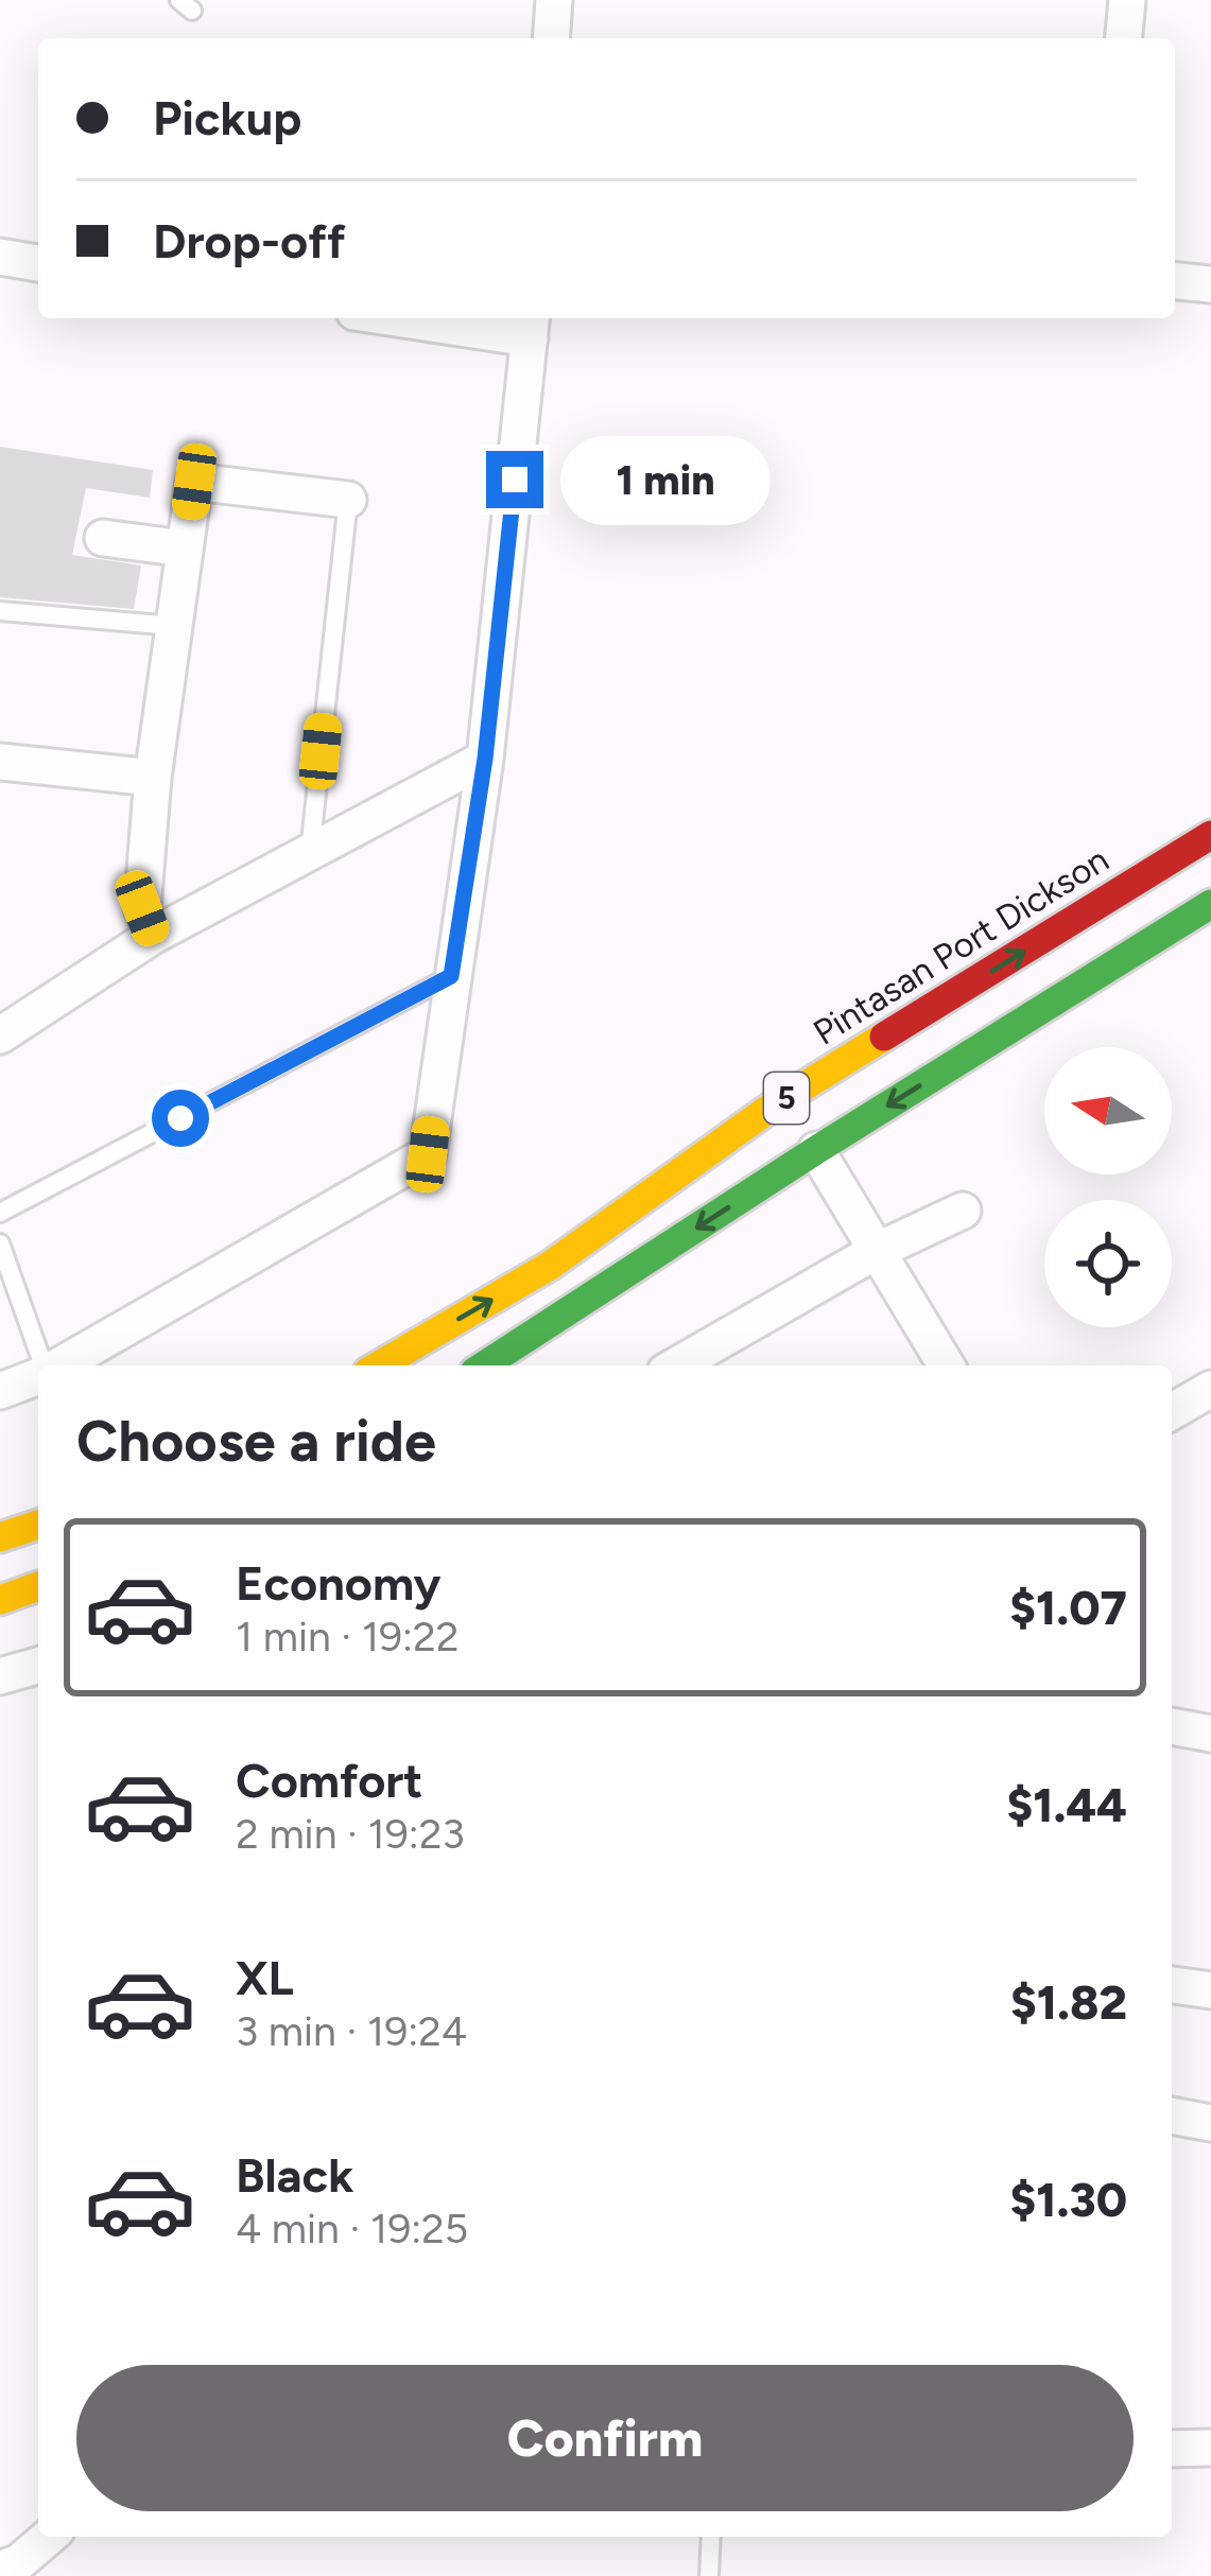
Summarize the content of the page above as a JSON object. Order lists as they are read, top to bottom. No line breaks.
{"streets":{"highway":["Pintasan Port Dickson","5"]},"north":"left","page":{"banner":["Pickup","Drop-off"],"bubble":"1 min","heading":"Choose a ride","list":[{"name":"Economy","note":"1 min · 19:22","value":"$1.07"},{"name":"Comfort","note":"2 min · 19:23","value":"$1.44"},{"name":"XL","note":"3 min · 19:24","value":"$1.82"},{"name":"Black","note":"4 min · 19:25","value":"$1.30"}],"buttons":"Confirm"}}
